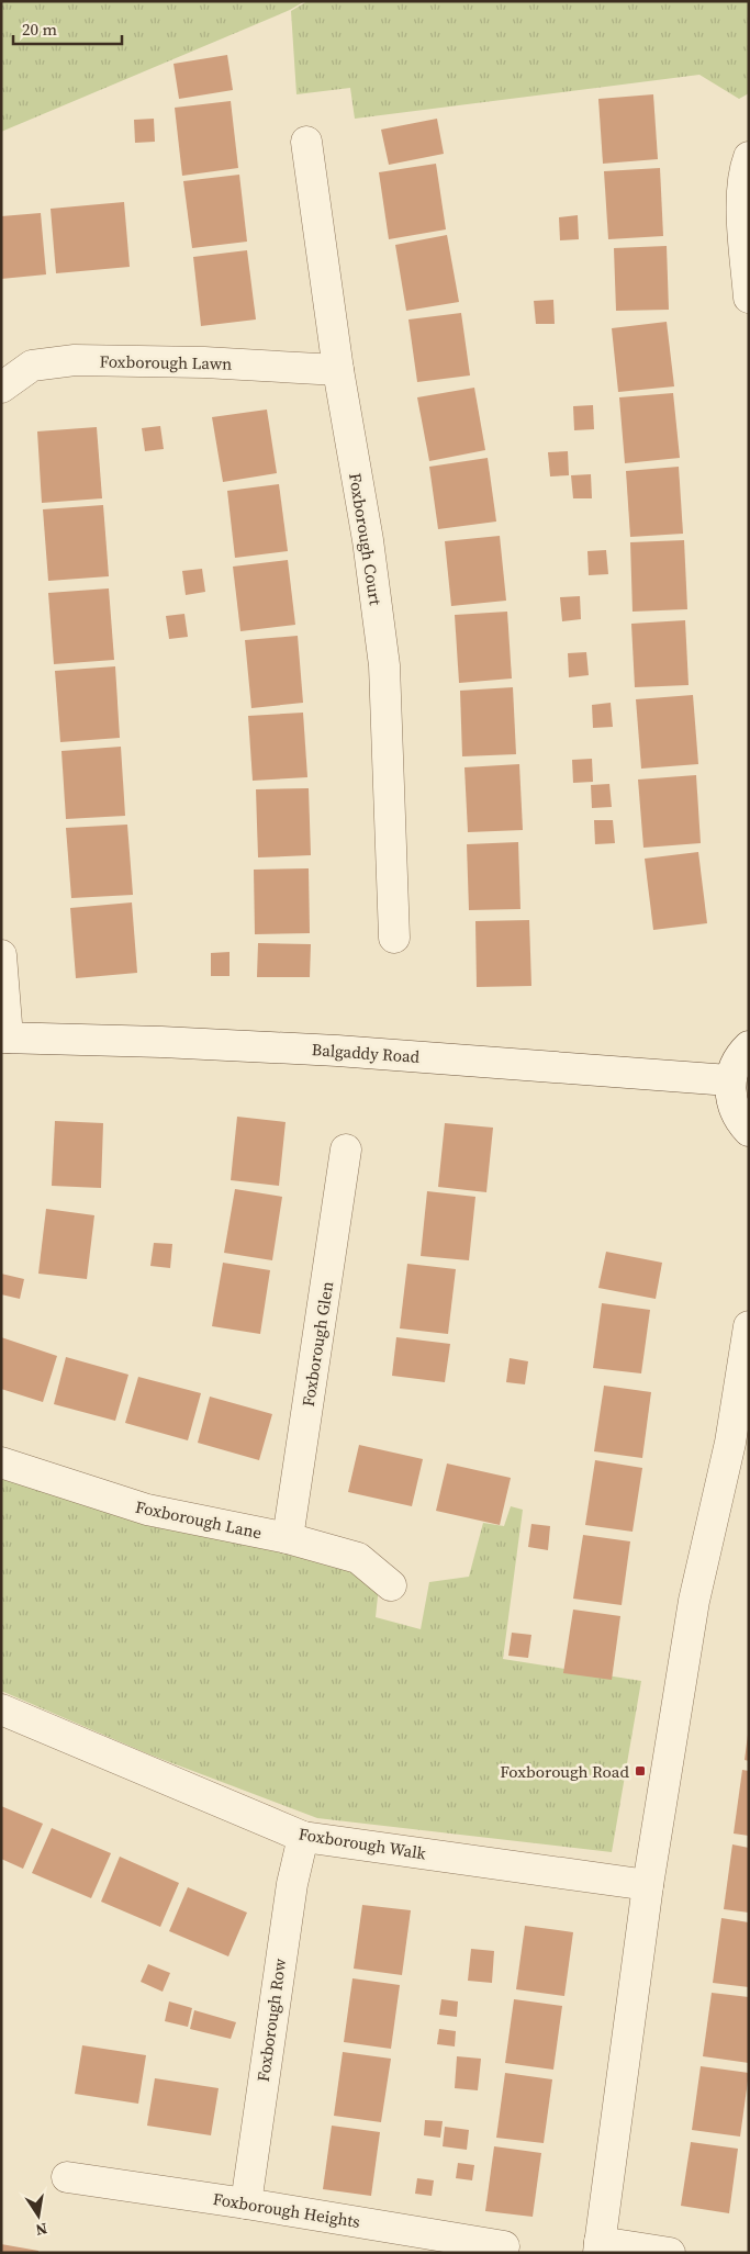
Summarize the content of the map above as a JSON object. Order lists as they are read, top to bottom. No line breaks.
{"streets":{"street":["Foxborough Lawn","Foxborough Court","Balgaddy Road","Foxborough Glen","Foxborough Lane","Foxborough Walk","Foxborough Row","Foxborough Heights"]},"crossings":[["Foxborough Lawn","Foxborough Court"],["Foxborough Glen","Foxborough Lane"],["Foxborough Walk","Foxborough Row"],["Foxborough Row","Foxborough Heights"]],"places":{"transit":["Foxborough Road"]},"scale_bar":"20 m","north":"bottom"}
